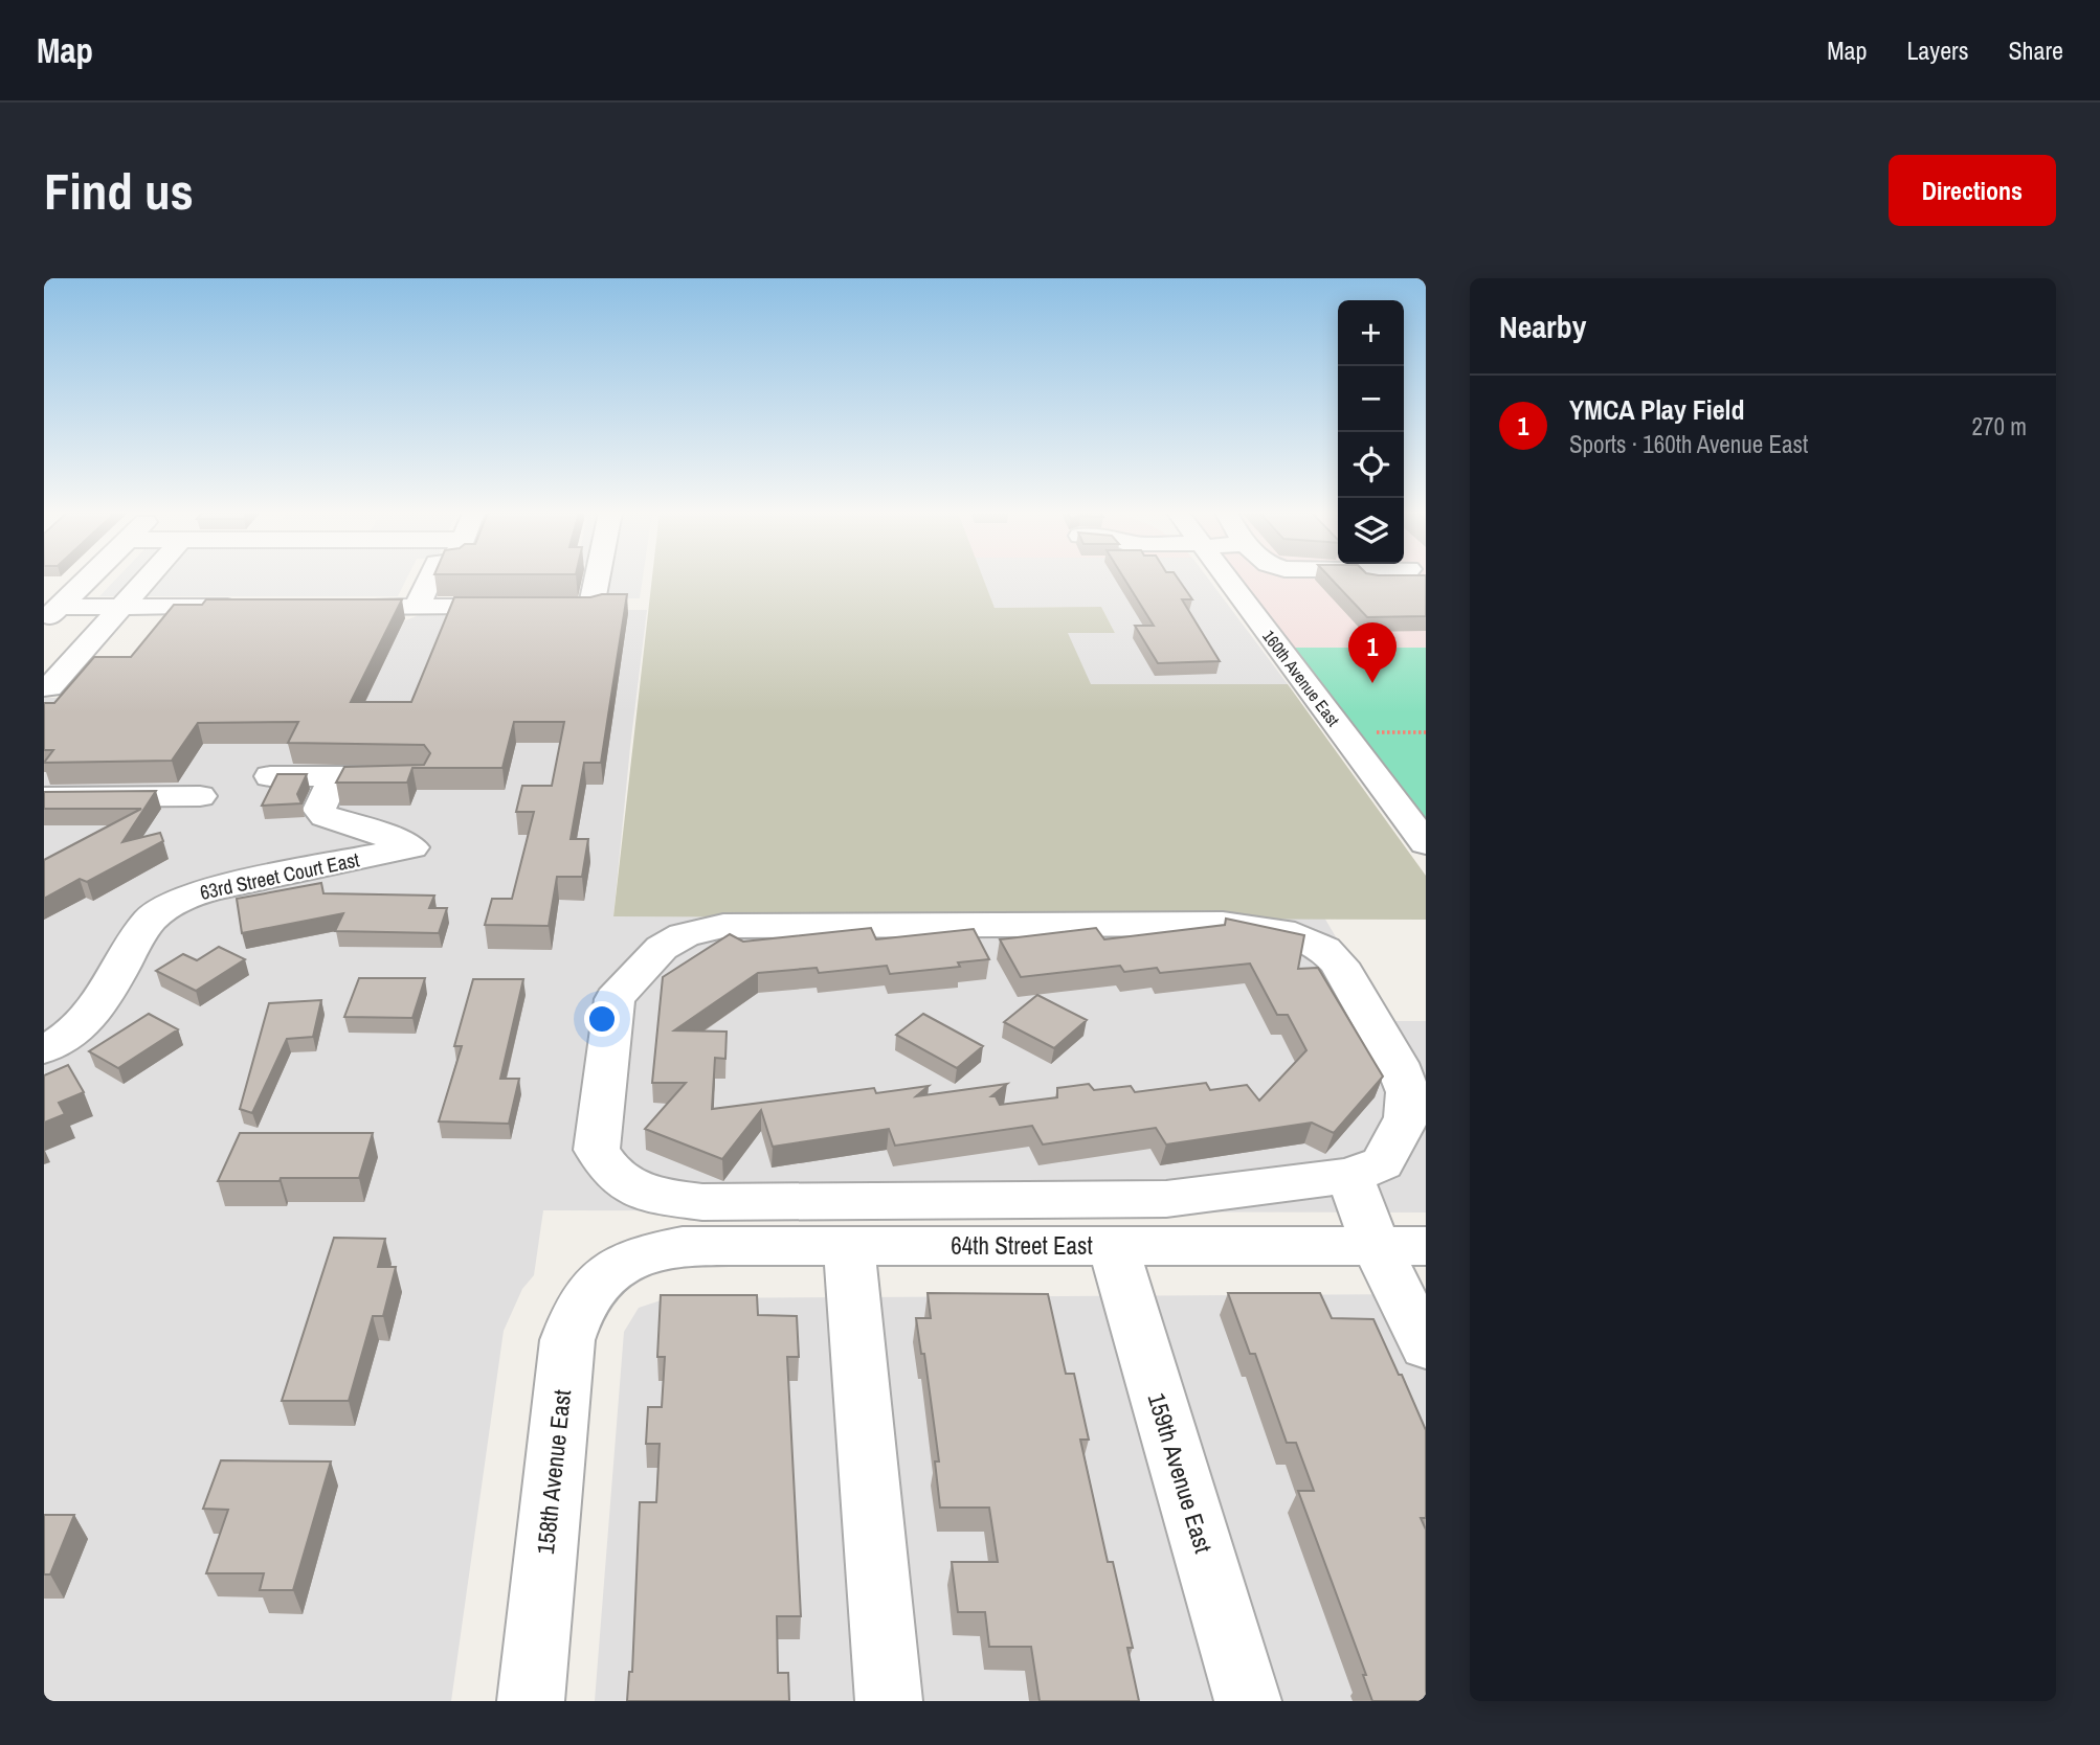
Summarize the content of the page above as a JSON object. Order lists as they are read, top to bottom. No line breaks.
{"streets":{"street":["160th Avenue East","63rd Street Court East","64th Street East","158th Avenue East","159th Avenue East"]},"crossings":[["64th Street East","158th Avenue East"],["64th Street East","159th Avenue East"]],"page":{"header":"Map","nav":["Map","Layers","Share"],"buttons":"Directions","title":"Find us","heading":"Nearby","map_buttons":["+","−"],"list":[{"mark":"1","name":"YMCA Play Field","note":"Sports · 160th Avenue East","value":"270 m"}],"pins":"1"}}
